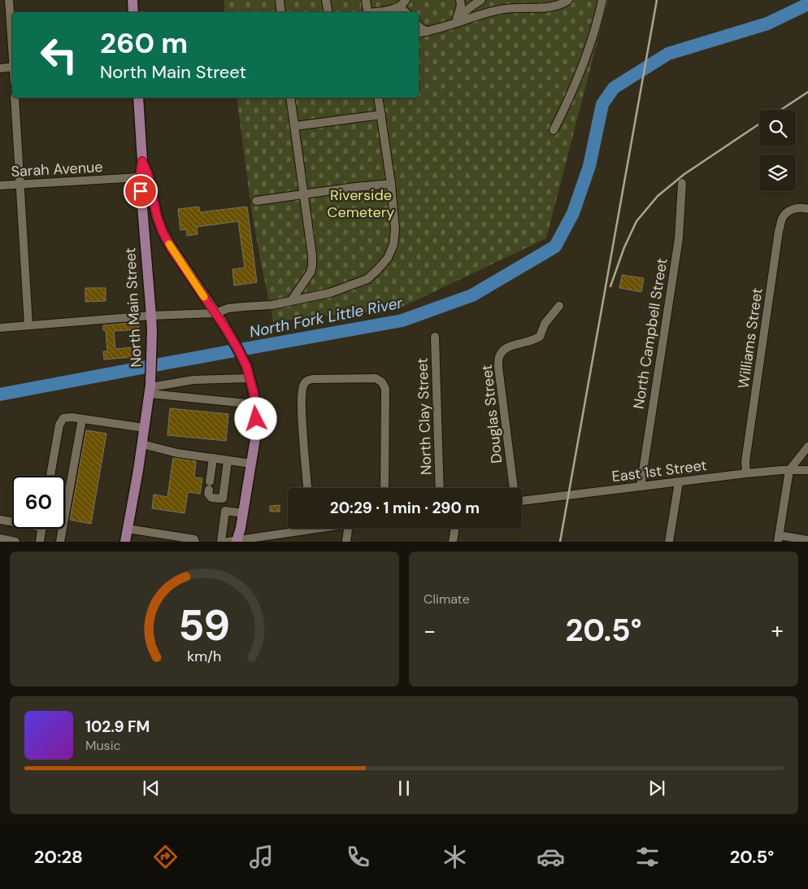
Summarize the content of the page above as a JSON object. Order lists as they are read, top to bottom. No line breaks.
{"streets":{"main road":["North Main Street"],"street":["Sarah Avenue","North Campbell Street","Williams Street","Douglas Street","North Clay Street","East 1st Street"]},"crossings":[["Sarah Avenue","North Main Street"],["North Campbell Street","East 1st Street"],["Williams Street","East 1st Street"]],"water":["North Fork Little River"],"parks":["Riverside Cemetery"],"page":{"turn":["260 m","North Main Street"],"limit":"60","trip":"20:29 · 1 min · 290 m","tile":"Climate","heat":["−","20.5°","+"],"song":["102.9 FM","Music"],"tabs":["20:28","20.5°"],"gauge":["59","km/h"]}}
